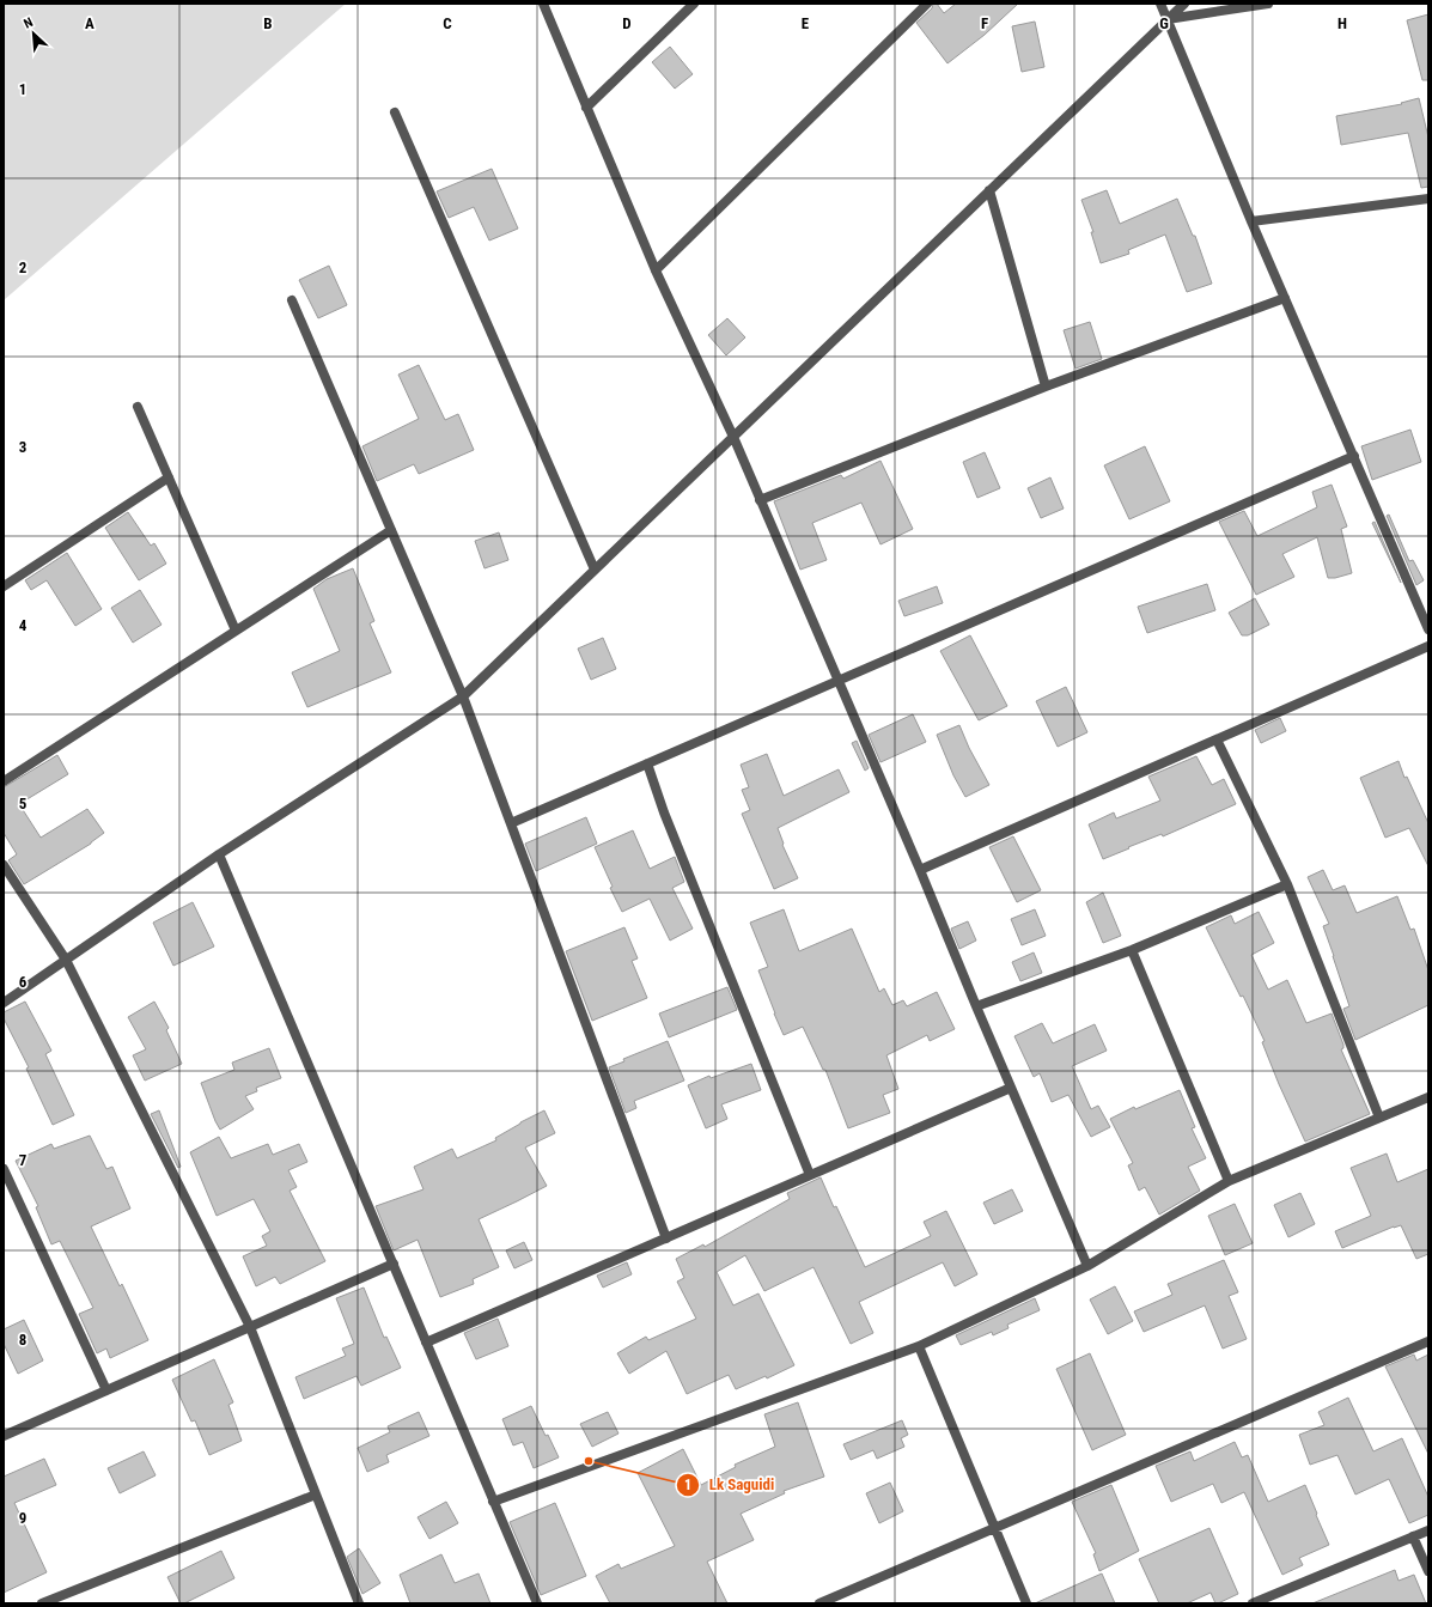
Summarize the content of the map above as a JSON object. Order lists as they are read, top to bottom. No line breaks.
{"places":["Lk Saguidi"],"north":"top left","grid":{"columns":["A","B","C","D","E","F","G","H"],"rows":["1","2","3","4","5","6","7","8","9"]}}
